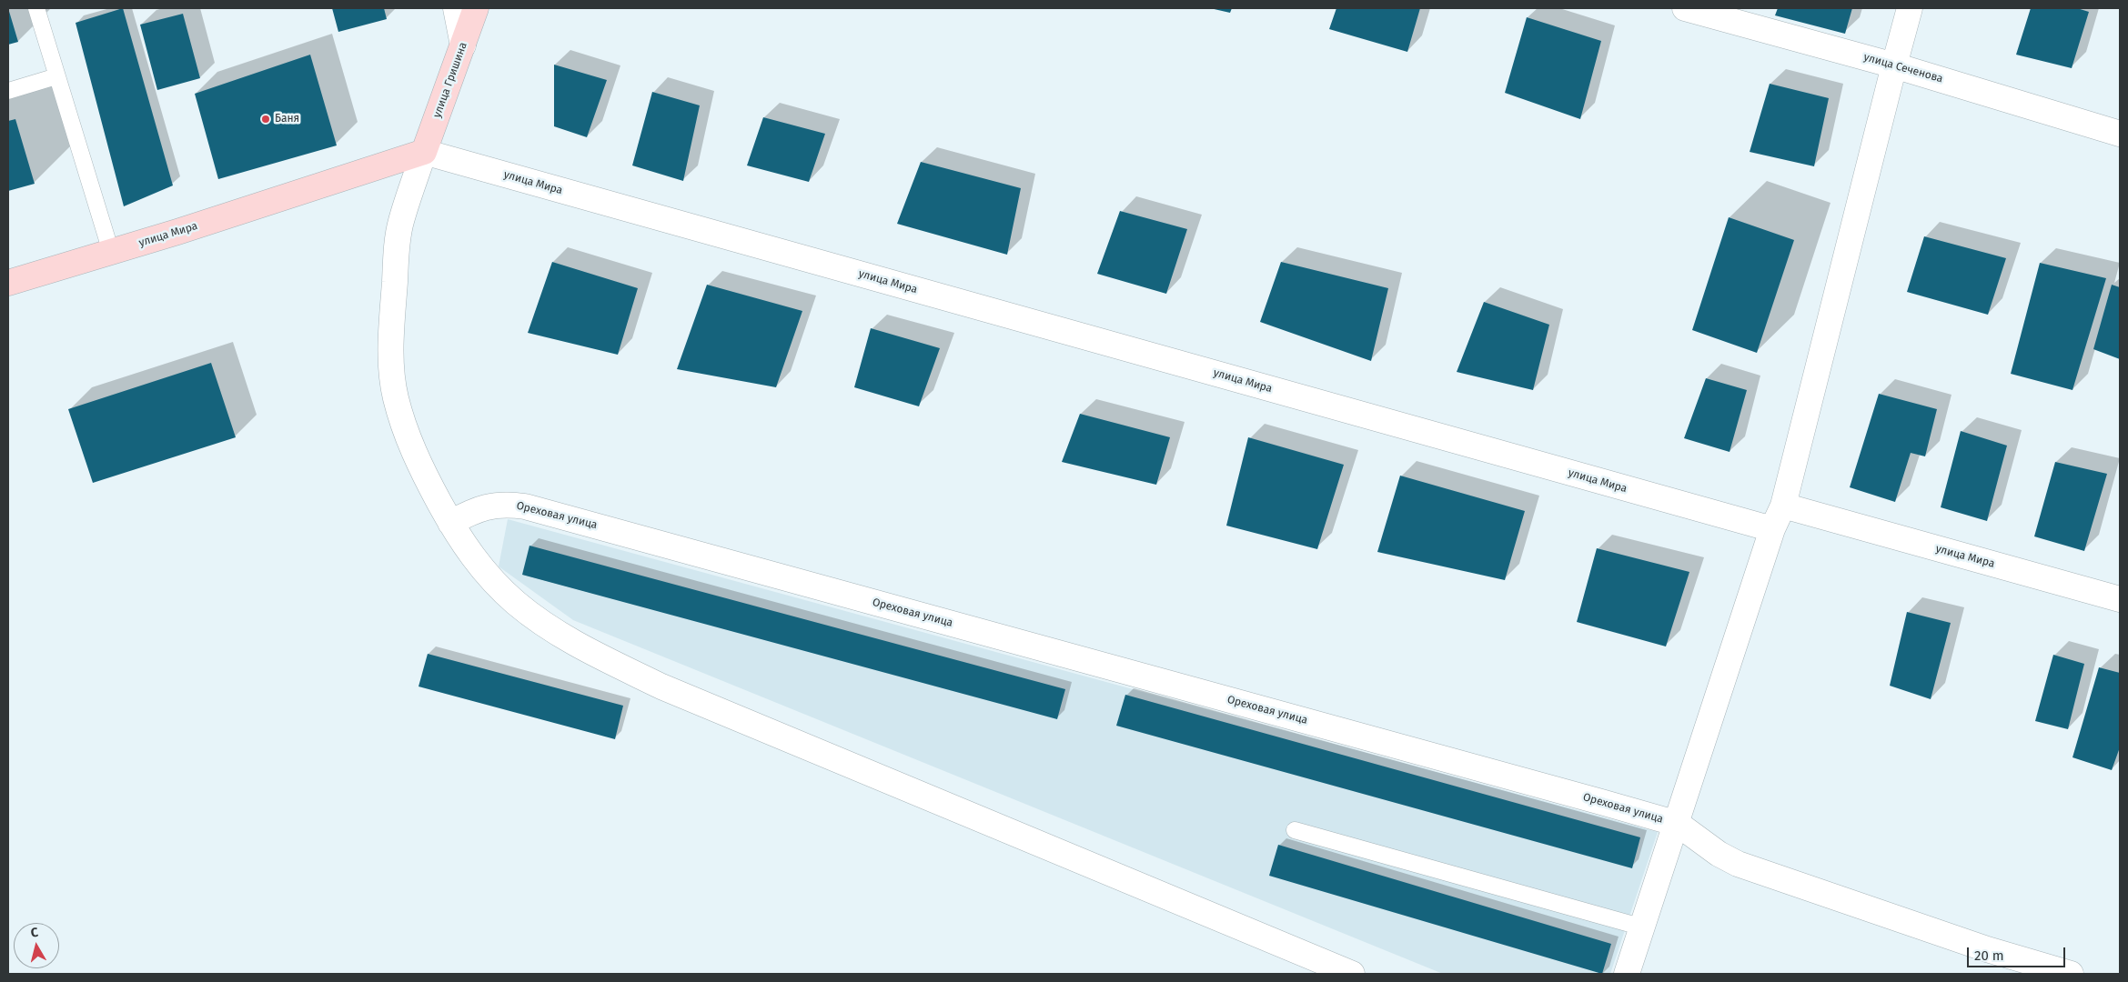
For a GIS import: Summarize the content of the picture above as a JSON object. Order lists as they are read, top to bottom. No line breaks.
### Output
{"streets":{"street":["улица Сеченова","улица Гришина","улица Мира","Ореховая улица"]},"crossings":[["улица Гришина","улица Мира"]],"places":["Баня"],"scale_bar":"20 m","north":"top"}
